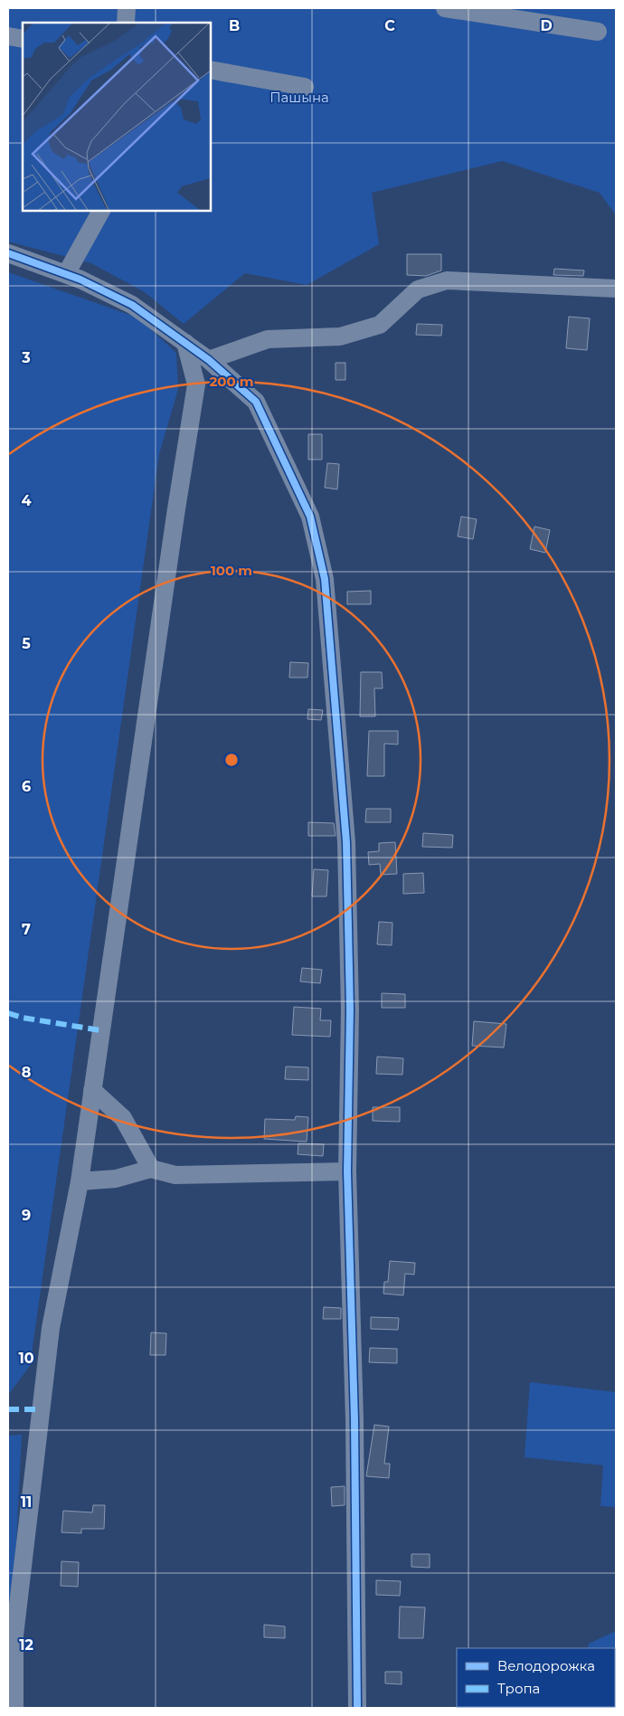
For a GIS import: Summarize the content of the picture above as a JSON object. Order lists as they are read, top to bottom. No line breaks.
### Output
{"parks":["Пашына"],"legend":["Велодорожка","Тропа"],"grid":{"columns":["B","C","D"],"rows":["3","4","5","6","7","8","9","10","11","12"]},"rings":["200 m","100 m"]}
